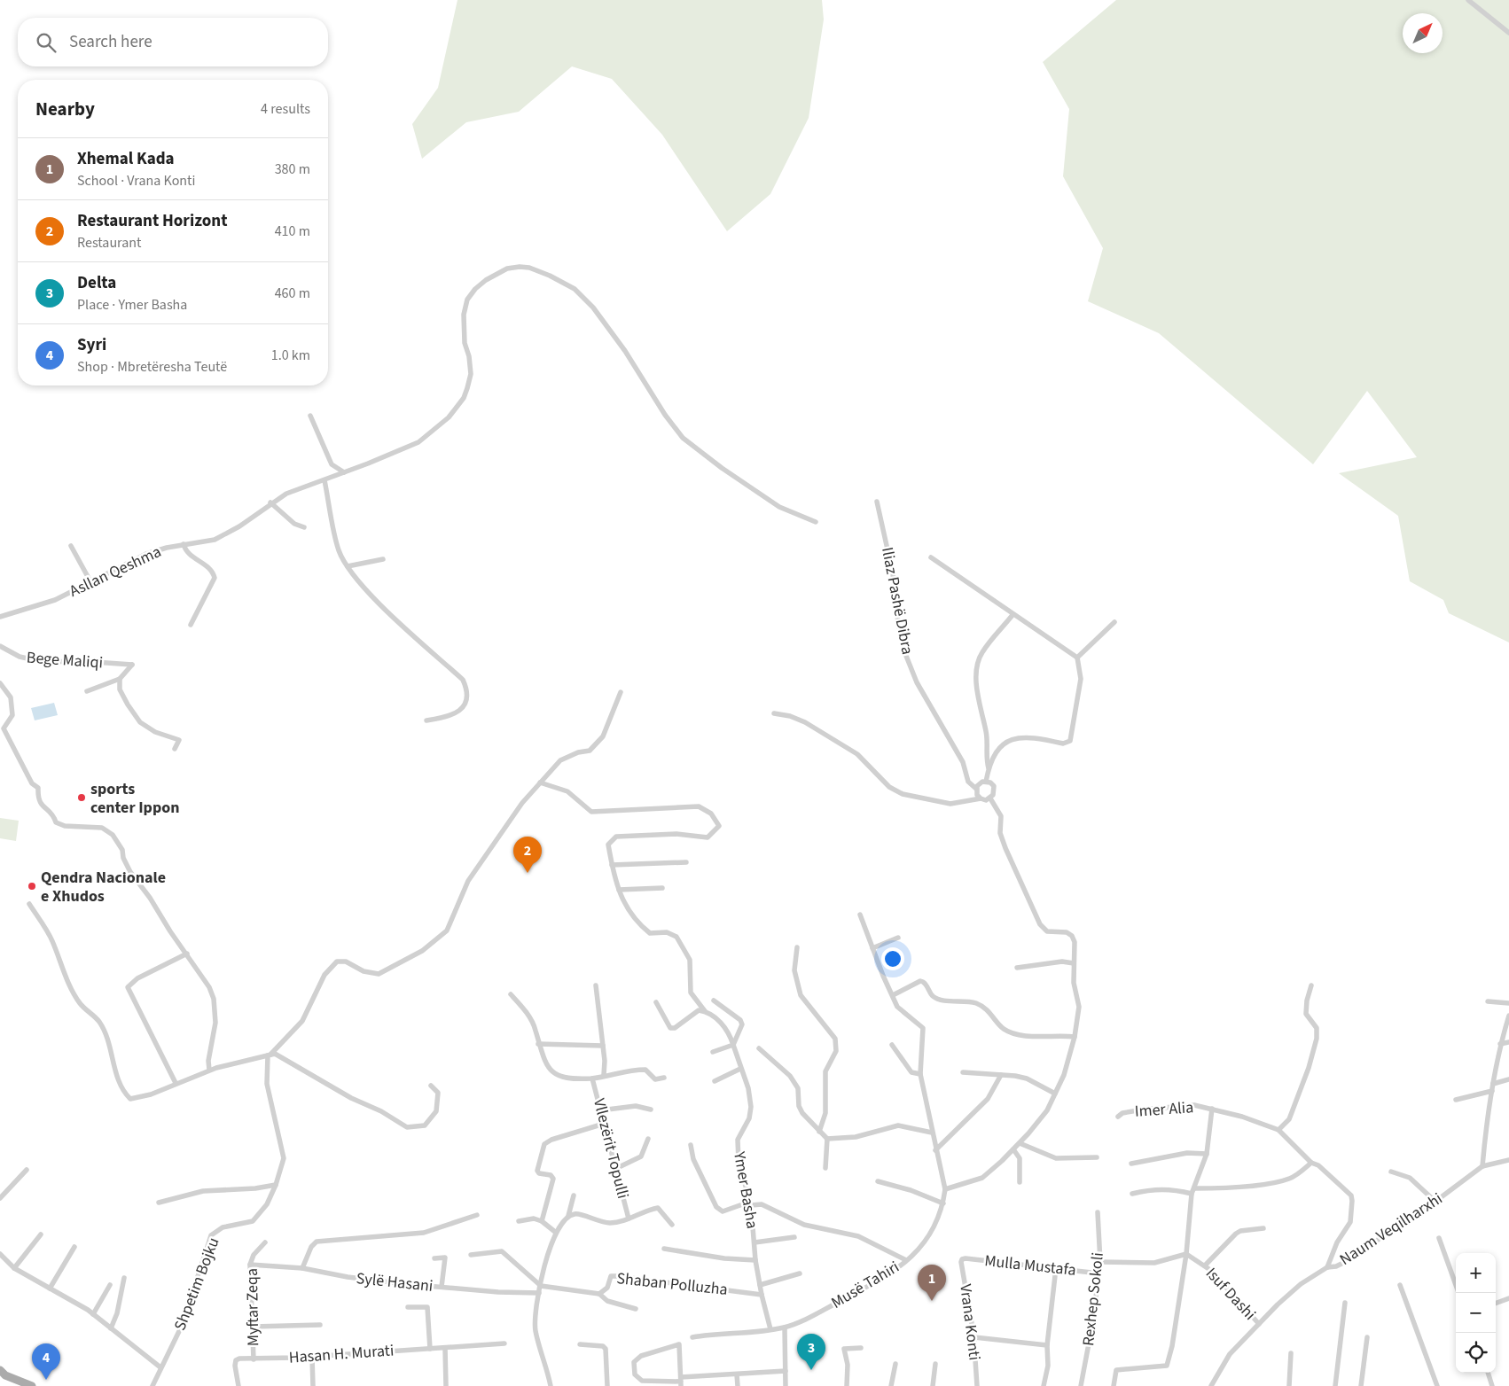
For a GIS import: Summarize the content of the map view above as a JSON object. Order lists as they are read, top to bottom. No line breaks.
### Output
{"streets":{"street":["Asllan Qeshma","Iliaz Pashë Dibra","Bege Maliqi","Imer Alia","Vllezërit Topulli","Ymer Basha","Naum Veqilharxhi","Mulla Mustafa","Sylë Hasani","Shpetim Bojku","Shaban Polluzha","Musë Tahiri","Isuf Dashi","Rexhep Sokoli","Myftar Zeqa","Vrana Konti","Hasan H. Murati"]},"crossings":[["Ymer Basha","Shaban Polluzha"],["Naum Veqilharxhi","Isuf Dashi"],["Mulla Mustafa","Rexhep Sokoli"],["Mulla Mustafa","Vrana Konti"],["Sylë Hasani","Myftar Zeqa"],["Myftar Zeqa","Hasan H. Murati"]],"places":["sports center Ippon","Qendra Nacionale e Xhudos"],"north":"top right","page":{"search":"Search here","heading":["Nearby","4 results"],"list":[{"mark":"1","name":"Xhemal Kada","note":"School · Vrana Konti","value":"380 m"},{"mark":"2","name":"Restaurant Horizont","note":"Restaurant","value":"410 m"},{"mark":"3","name":"Delta","note":"Place · Ymer Basha","value":"460 m"},{"mark":"4","name":"Syri","note":"Shop · Mbretëresha Teutë","value":"1.0 km"}],"pins":["2","1","3","4"],"map_buttons":["+","−"]}}
